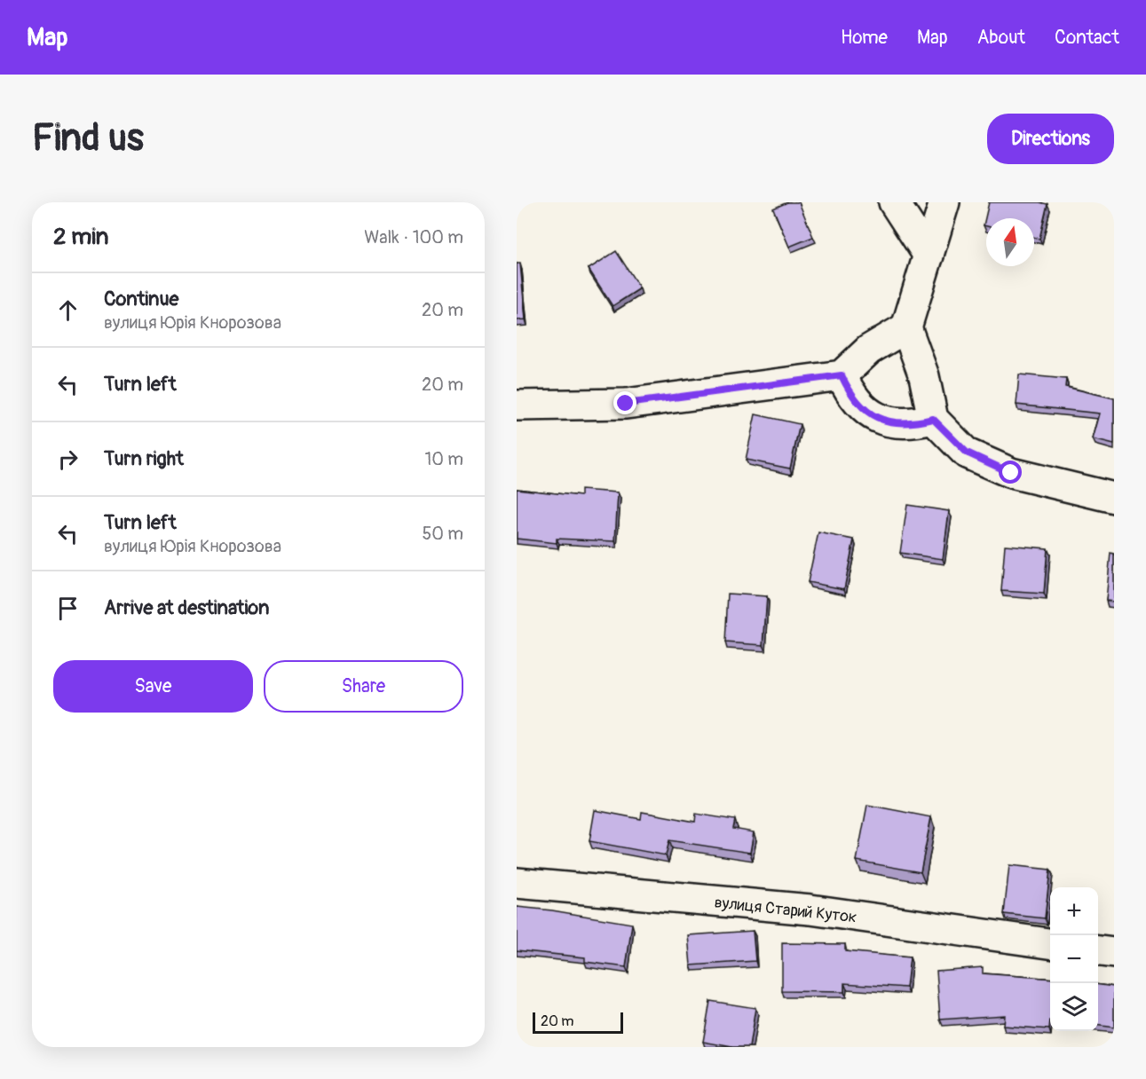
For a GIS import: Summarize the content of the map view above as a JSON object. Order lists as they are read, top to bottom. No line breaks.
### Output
{"streets":{"street":["вулиця Старий Куток"]},"scale_bar":"20 m","north":"top","page":{"header":"Map","nav":["Home","Map","About","Contact"],"buttons":["Directions",["Save","Share"]],"title":"Find us","heading":["2 min","Walk · 100 m"],"list":[["Continue","вулиця Юрія Кнорозова","20 m"],["Turn left","20 m"],["Turn right","10 m"],["Turn left","вулиця Юрія Кнорозова","50 m"],"Arrive at destination"],"map_buttons":["+","−"],"scale":"20 m"}}
